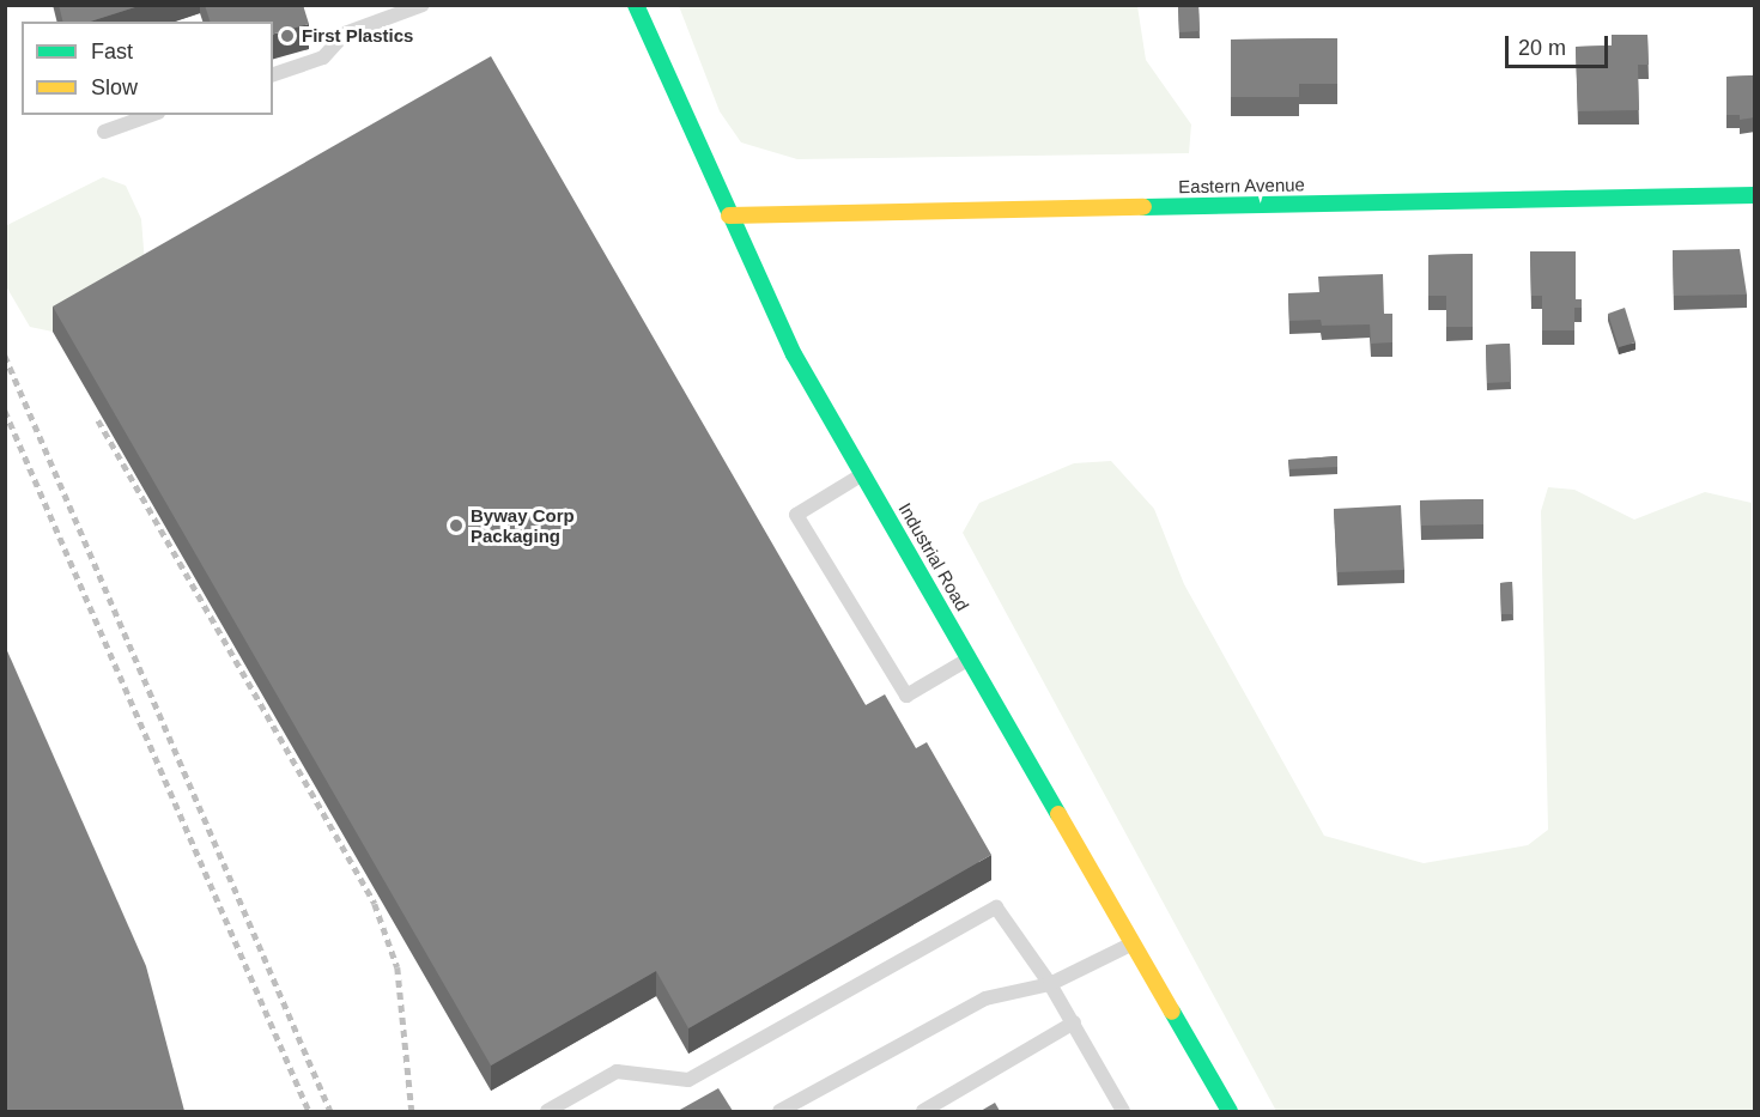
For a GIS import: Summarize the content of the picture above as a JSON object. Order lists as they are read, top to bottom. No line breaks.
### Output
{"streets":{"street":["Eastern Avenue","Industrial Road"]},"crossings":[["Eastern Avenue","Industrial Road"]],"places":["First Plastics","Byway Corp Packaging"],"legend":["Fast","Slow"],"scale_bar":"20 m"}
